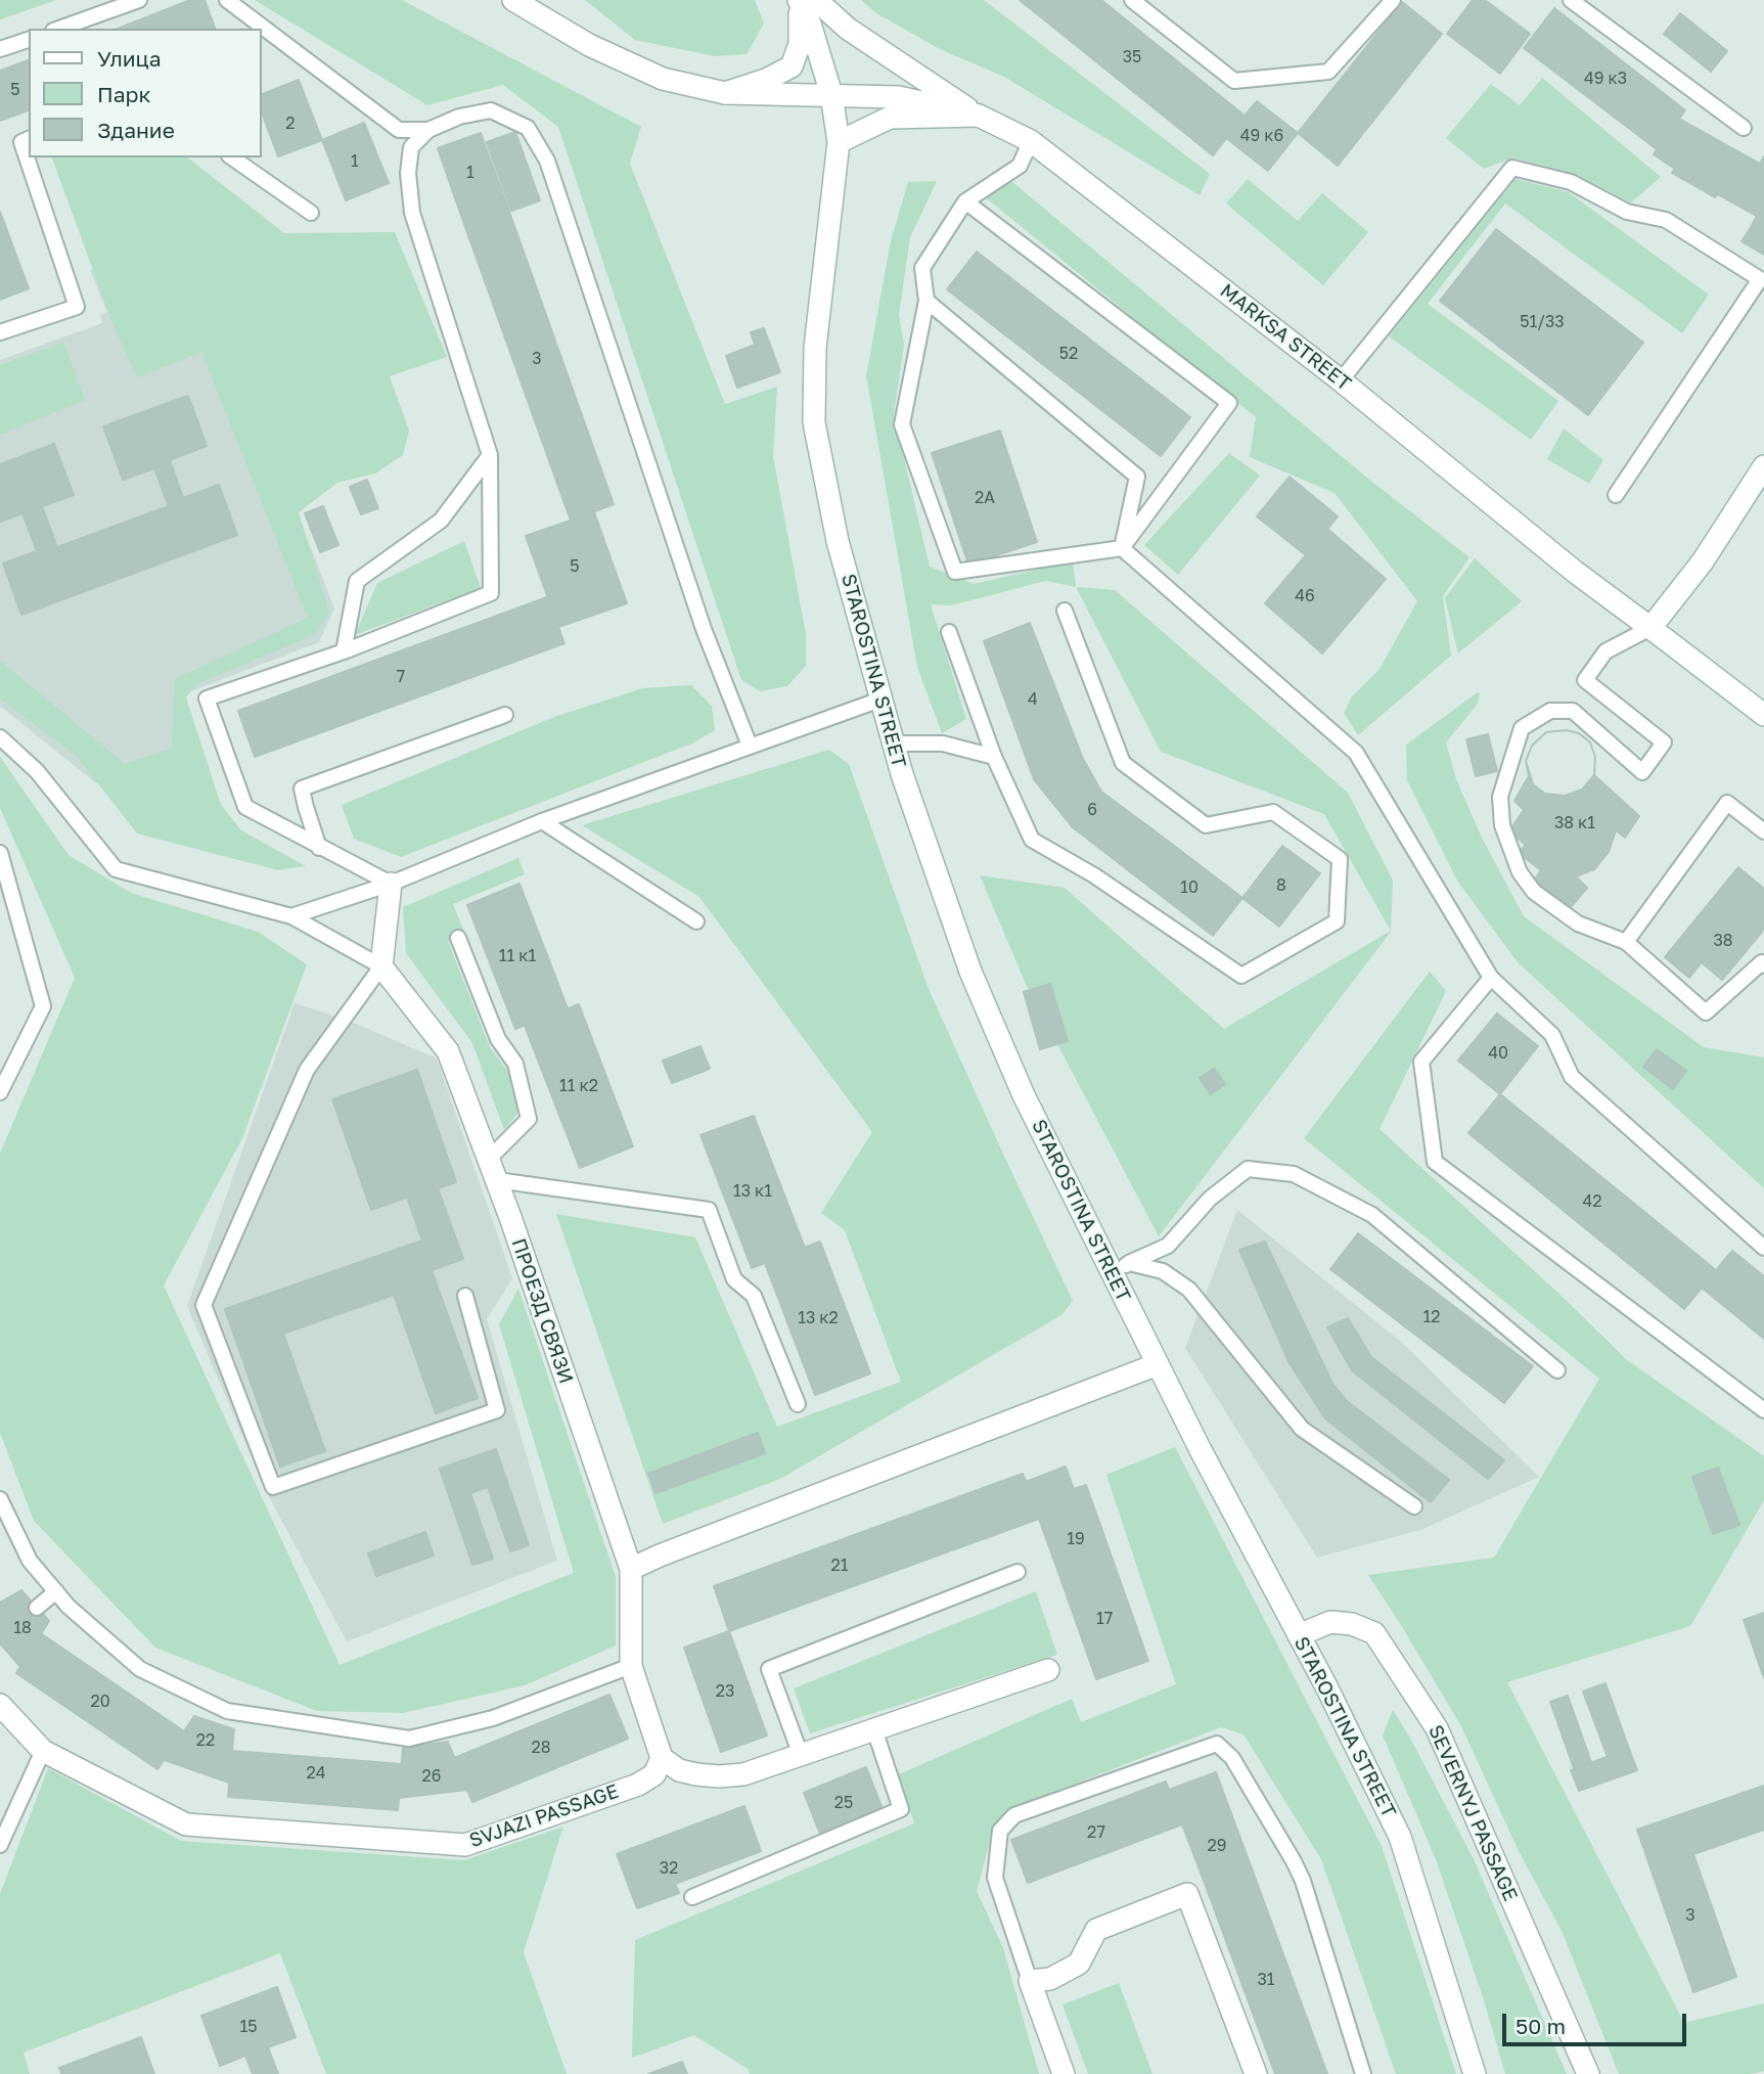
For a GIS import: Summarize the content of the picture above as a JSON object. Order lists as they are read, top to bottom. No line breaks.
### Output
{"streets":{"street":["MARKSA STREET","STAROSTINA STREET","ПРОЕЗД СВЯЗИ","SEVERNYJ PASSAGE","SVJAZI PASSAGE"]},"crossings":[["MARKSA STREET","STAROSTINA STREET"],["STAROSTINA STREET","SEVERNYJ PASSAGE"],["ПРОЕЗД СВЯЗИ","SVJAZI PASSAGE"]],"house_numbers":["35","49 к3","5","2","49 к6","1","1","51/33","52","3","2А","5","46","7","4","6","38 к1","8","10","38","11 к1","40","11 к2","13 к1","42","12","13 к2","19","21","17","18","23","20","22","28","24","26","25","27","29","32","3","31","15"],"legend":["Улица","Парк","Здание"],"scale_bar":"50 m"}
